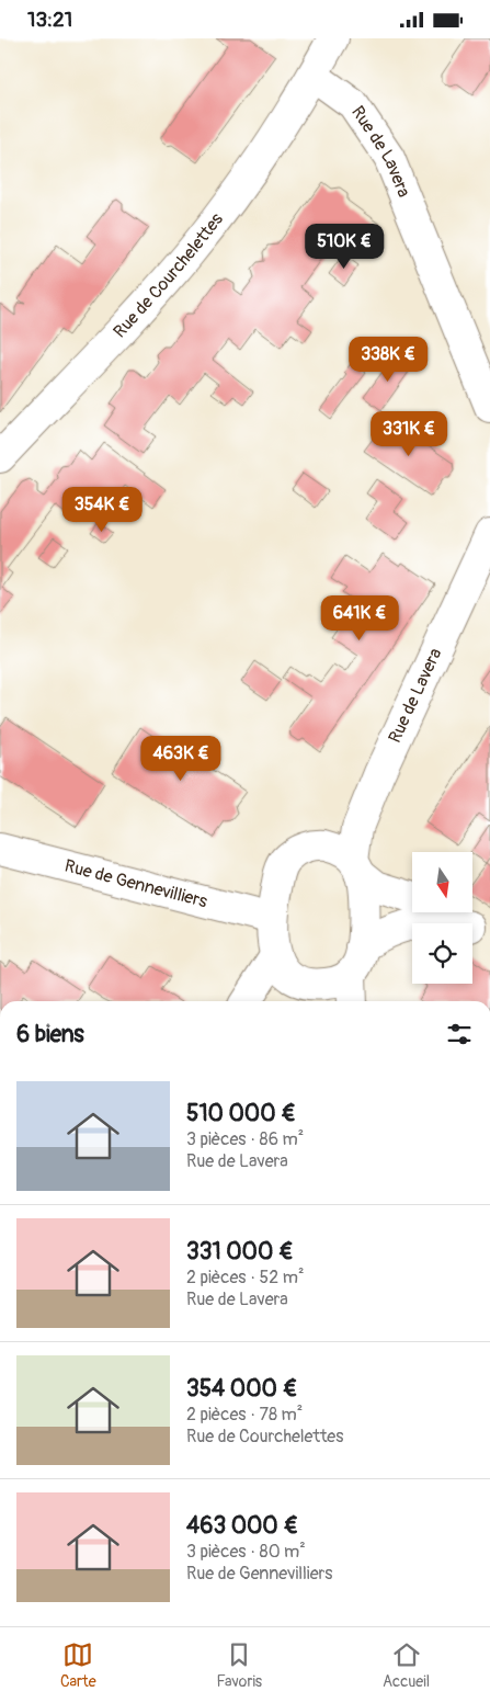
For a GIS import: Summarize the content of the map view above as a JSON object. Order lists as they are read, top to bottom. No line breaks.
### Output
{"streets":{"street":["Rue de Lavera","Rue de Courchelettes","Rue de Gennevilliers"]},"crossings":[["Rue de Lavera","Rue de Courchelettes"],["Rue de Lavera","Rue de Gennevilliers"]],"north":"bottom","page":{"status":"13:21","price":["510K €","338K €","331K €","354K €","641K €","463K €"],"heading":"6 biens","list":[{"name":"510 000 €","note":"3 pièces · 86 m² · Rue de Lavera"},{"name":"331 000 €","note":"2 pièces · 52 m² · Rue de Lavera"},{"name":"354 000 €","note":"2 pièces · 78 m² · Rue de Courchelettes"},{"name":"463 000 €","note":"3 pièces · 80 m² · Rue de Gennevilliers"}],"tabs":["Carte","Favoris","Accueil"]}}
